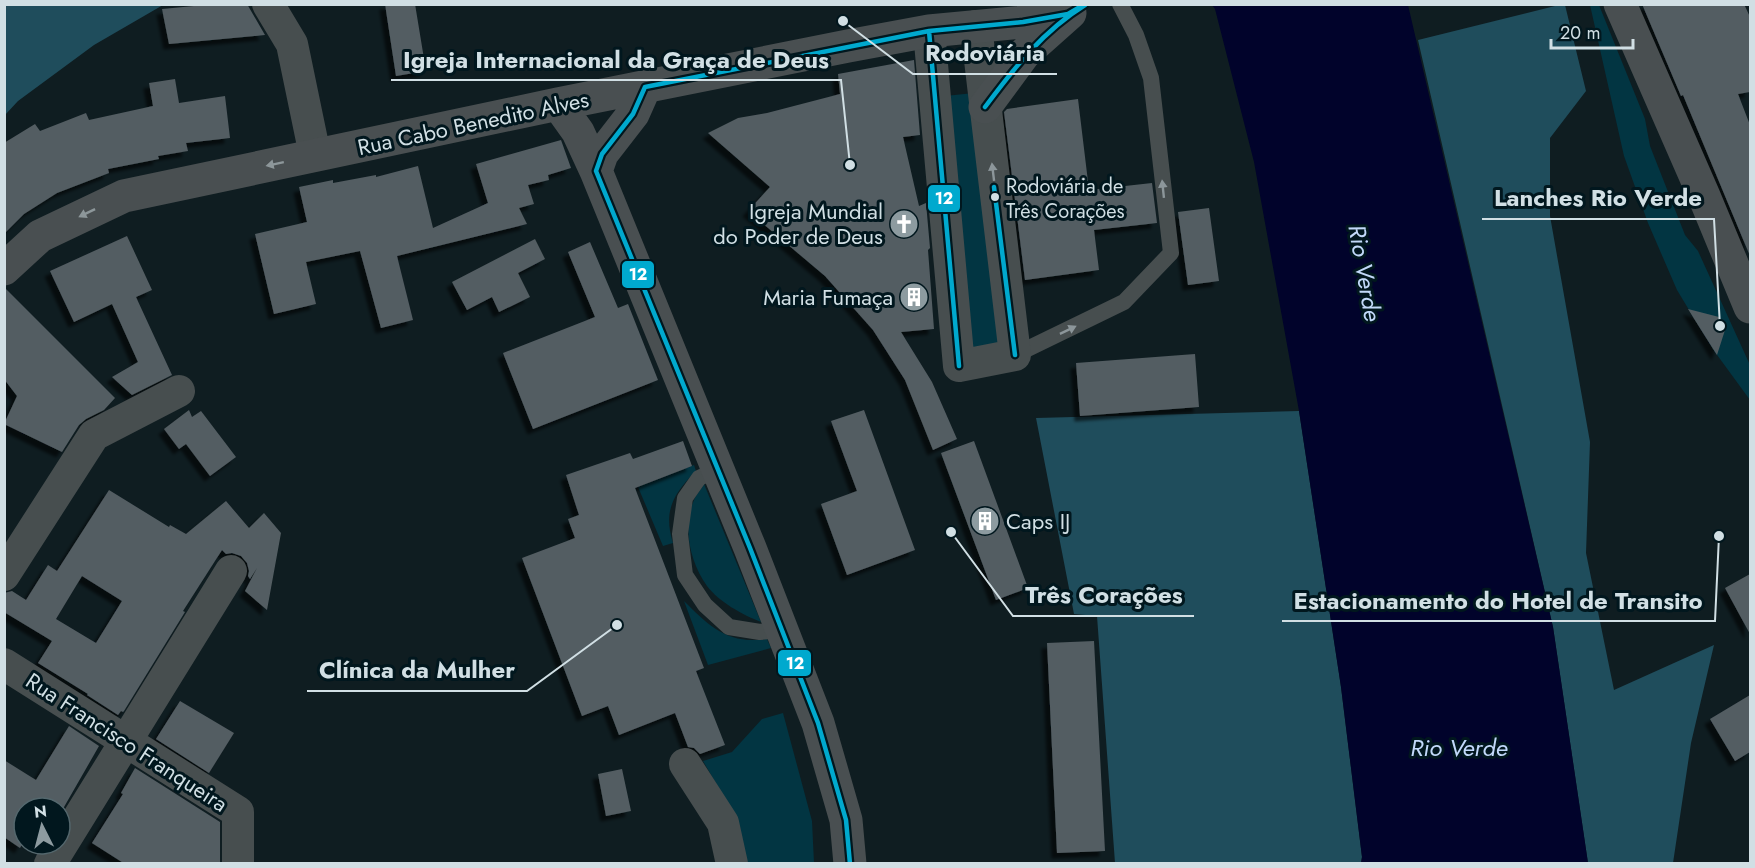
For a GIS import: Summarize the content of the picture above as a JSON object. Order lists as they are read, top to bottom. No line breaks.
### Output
{"streets":{"main road":["Rua Cabo Benedito Alves"],"street":["Rua Francisco Franqueira"]},"water":["Rio Verde"],"places":{"other":["Rodoviária","Igreja Internacional da Graça de Deus","Rodoviária de Três Corações","Lanches Rio Verde","Três Corações","Estacionamento do Hotel de Transito","Clínica da Mulher"],"church":["Igreja Mundial do Poder de Deus"],"building":["Maria Fumaça","Caps IJ"]},"lines":["transit line 12"],"scale_bar":"20 m","north":"top"}
